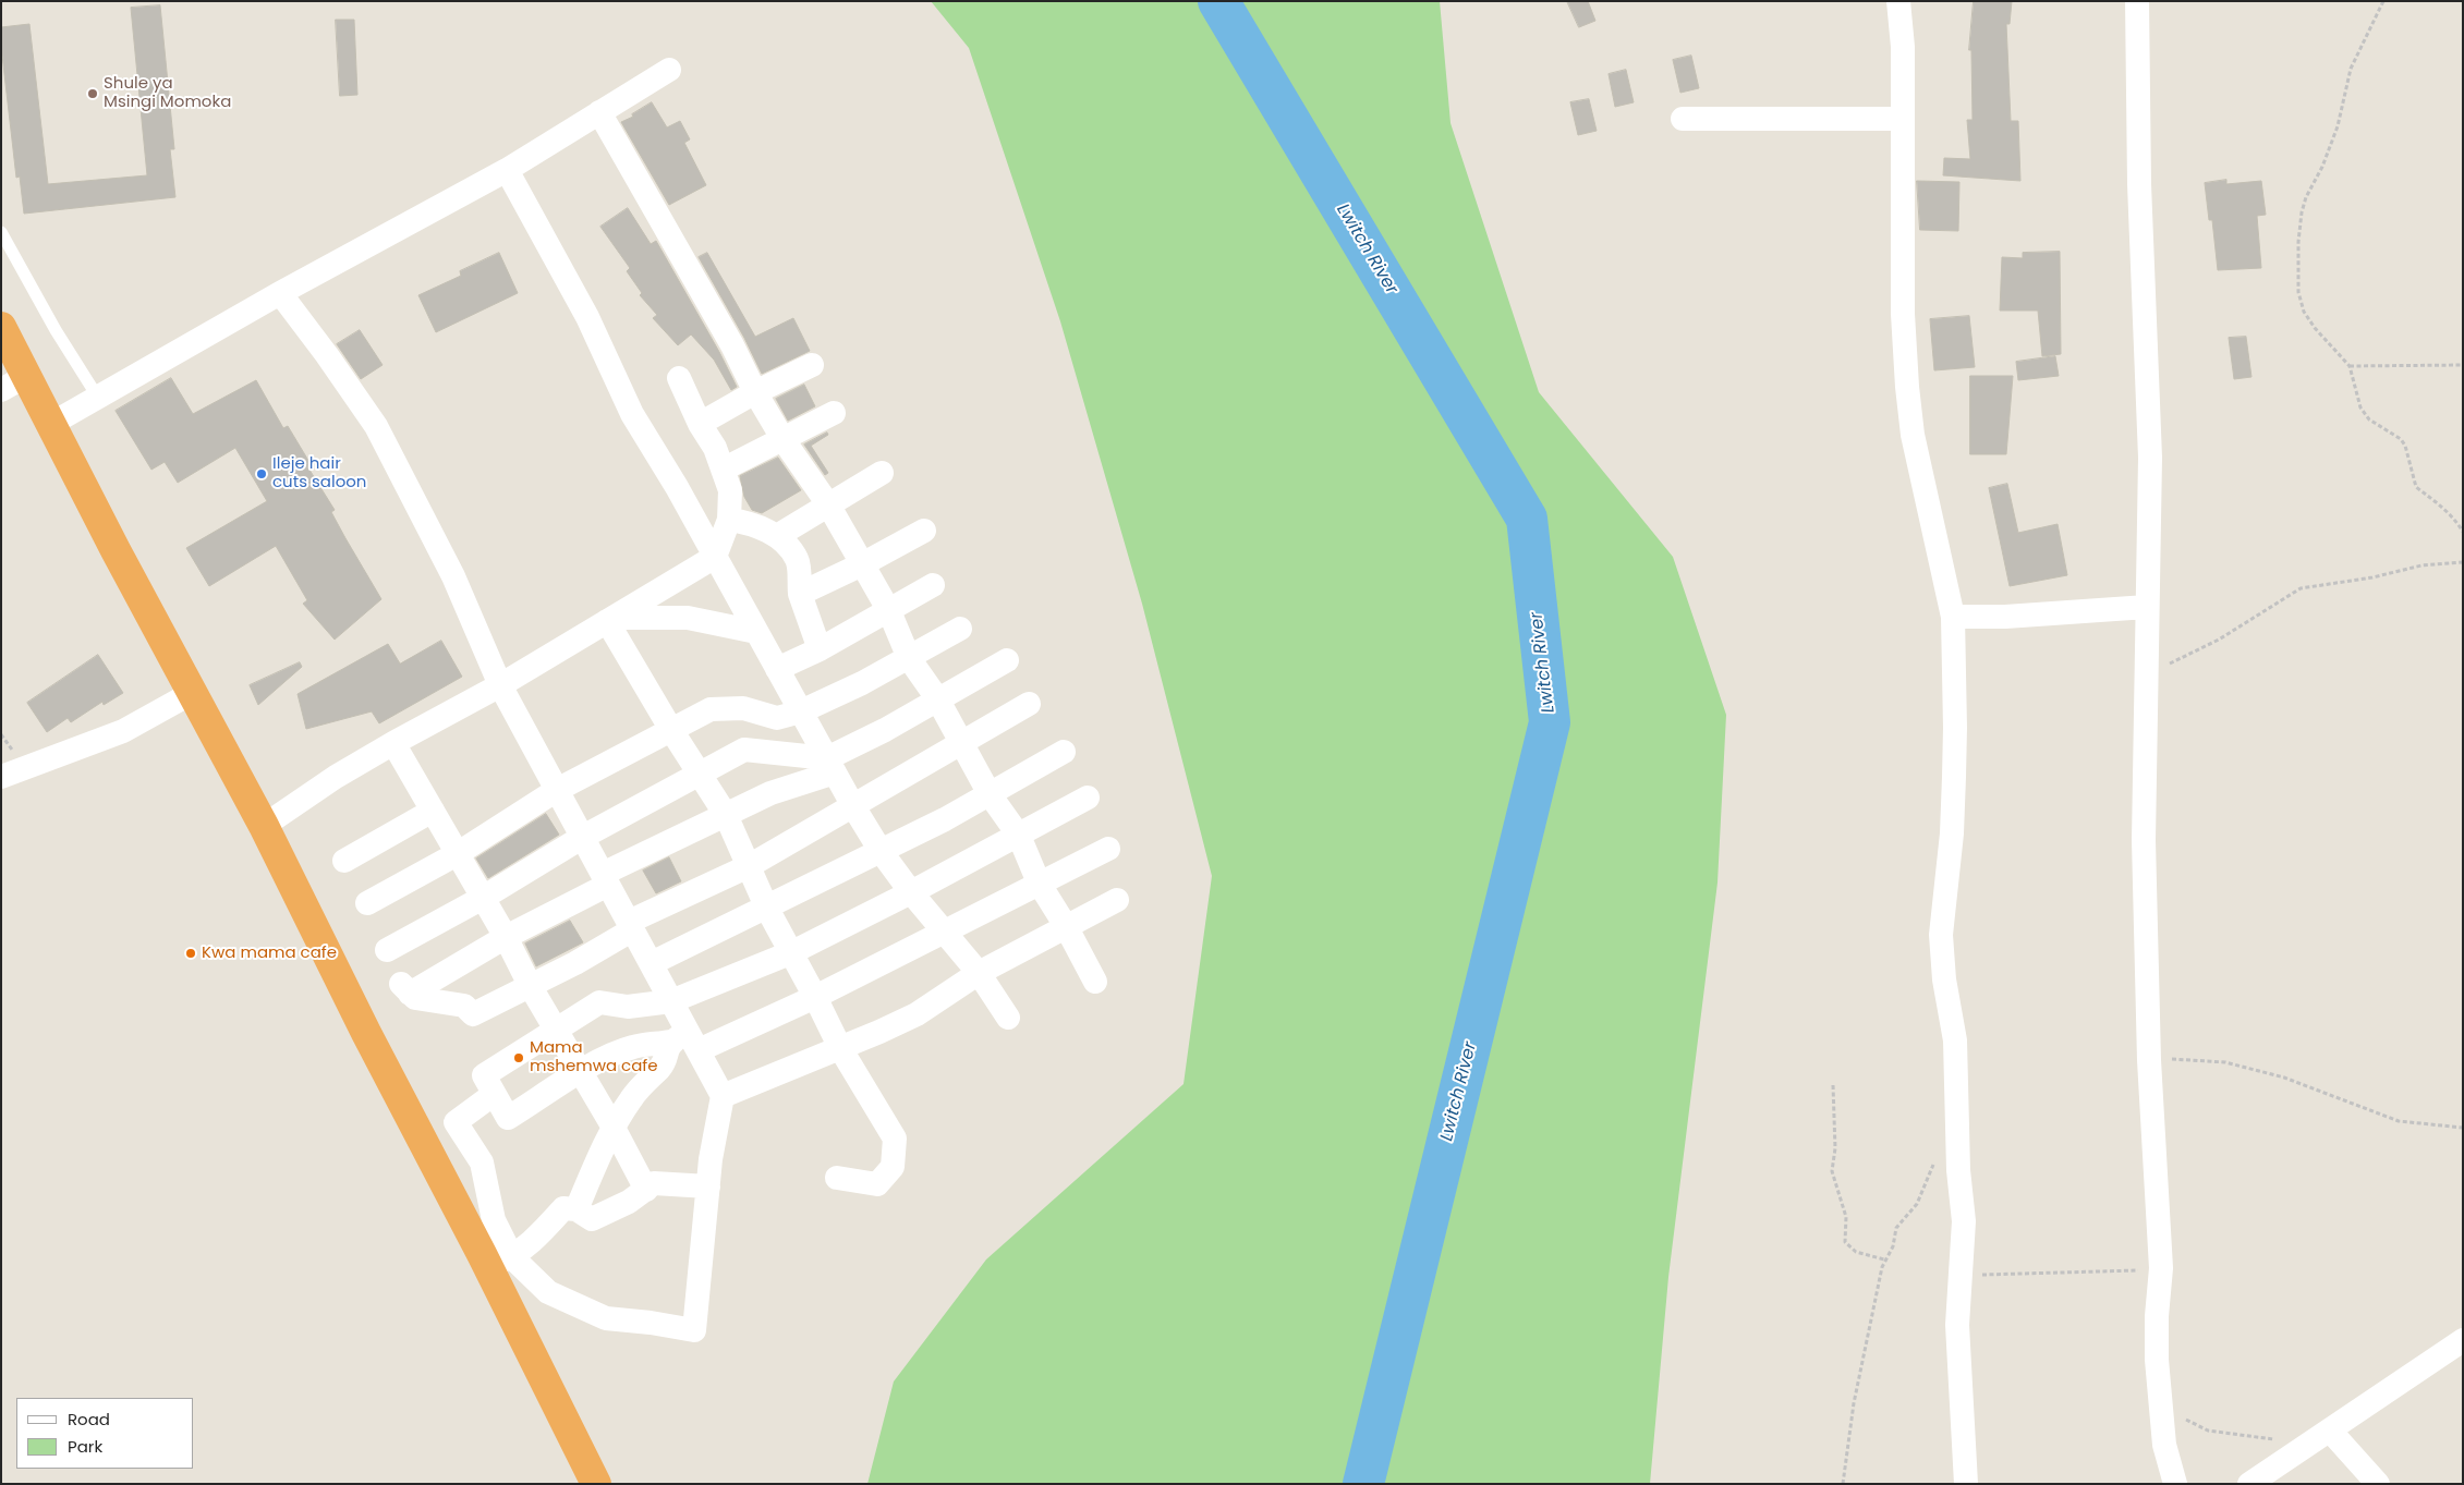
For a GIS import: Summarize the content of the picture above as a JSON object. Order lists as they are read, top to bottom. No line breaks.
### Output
{"water":["Lwitch River"],"places":["Shule ya Msingi Momoka","Ileje hair cuts saloon","Kwa mama cafe","Mama mshemwa cafe"],"legend":["Road","Park"]}
